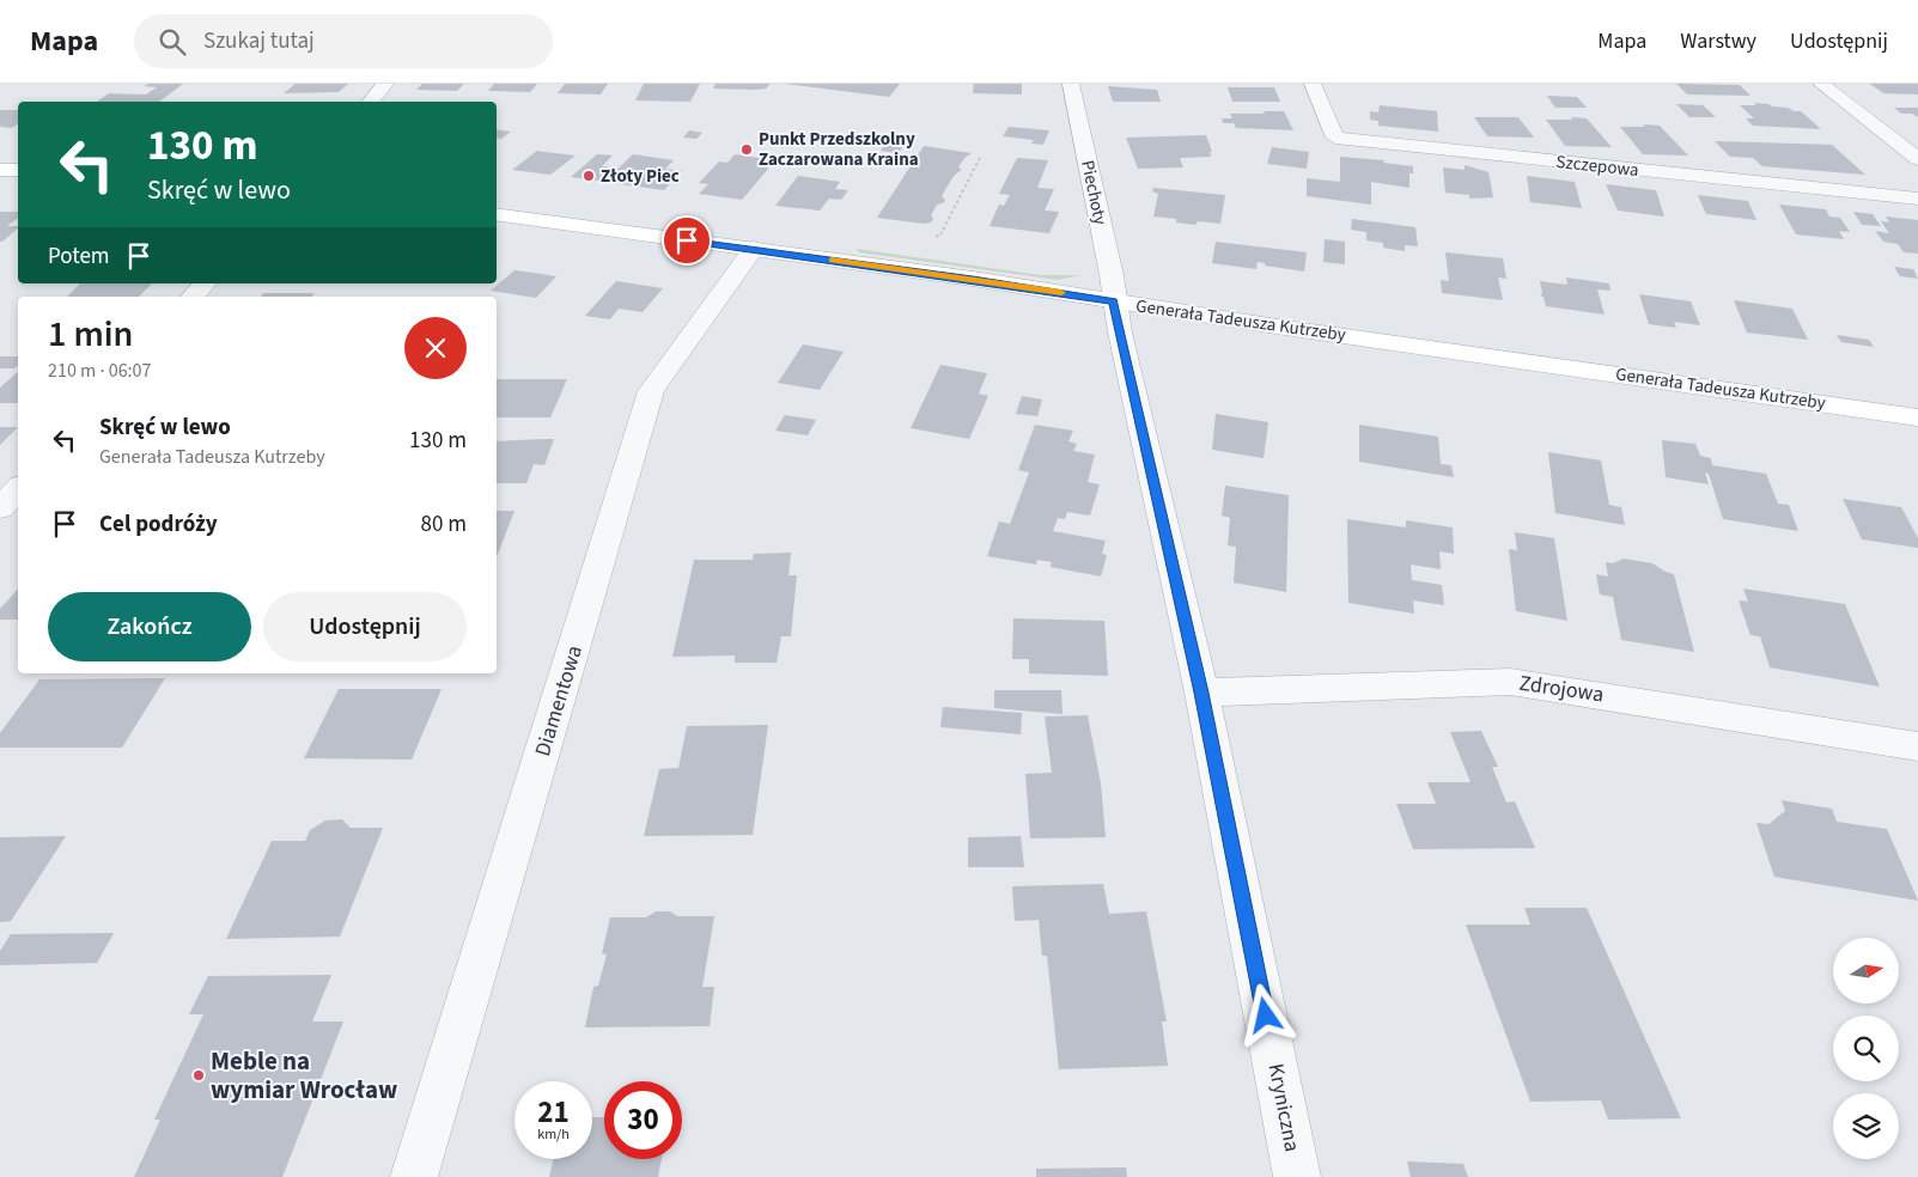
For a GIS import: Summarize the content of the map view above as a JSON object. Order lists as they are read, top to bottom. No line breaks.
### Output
{"streets":{"street":["Szczepowa","Piechoty","Generała Tadeusza Kutrzeby","Zdrojowa","Diamentowa","Kryniczna"]},"crossings":[["Piechoty","Generała Tadeusza Kutrzeby"],["Piechoty","Kryniczna"],["Generała Tadeusza Kutrzeby","Diamentowa"],["Generała Tadeusza Kutrzeby","Kryniczna"],["Zdrojowa","Kryniczna"]],"places":["Punkt Przedszkolny Zaczarowana Kraina","Złoty Piec","Meble na wymiar Wrocław"],"north":"right","page":{"header":"Mapa","search":"Szukaj tutaj","nav":["Mapa","Warstwy","Udostępnij"],"turn":["130 m","Skręć w lewo"],"then":"Potem","heading":["1 min","210 m · 06:07"],"list":[{"name":"Skręć w lewo","note":"Generała Tadeusza Kutrzeby","value":"130 m"},{"name":"Cel podróży","value":"80 m"}],"buttons":["Zakończ","Udostępnij"],"speed":"21 km/h","limit":"30"}}
